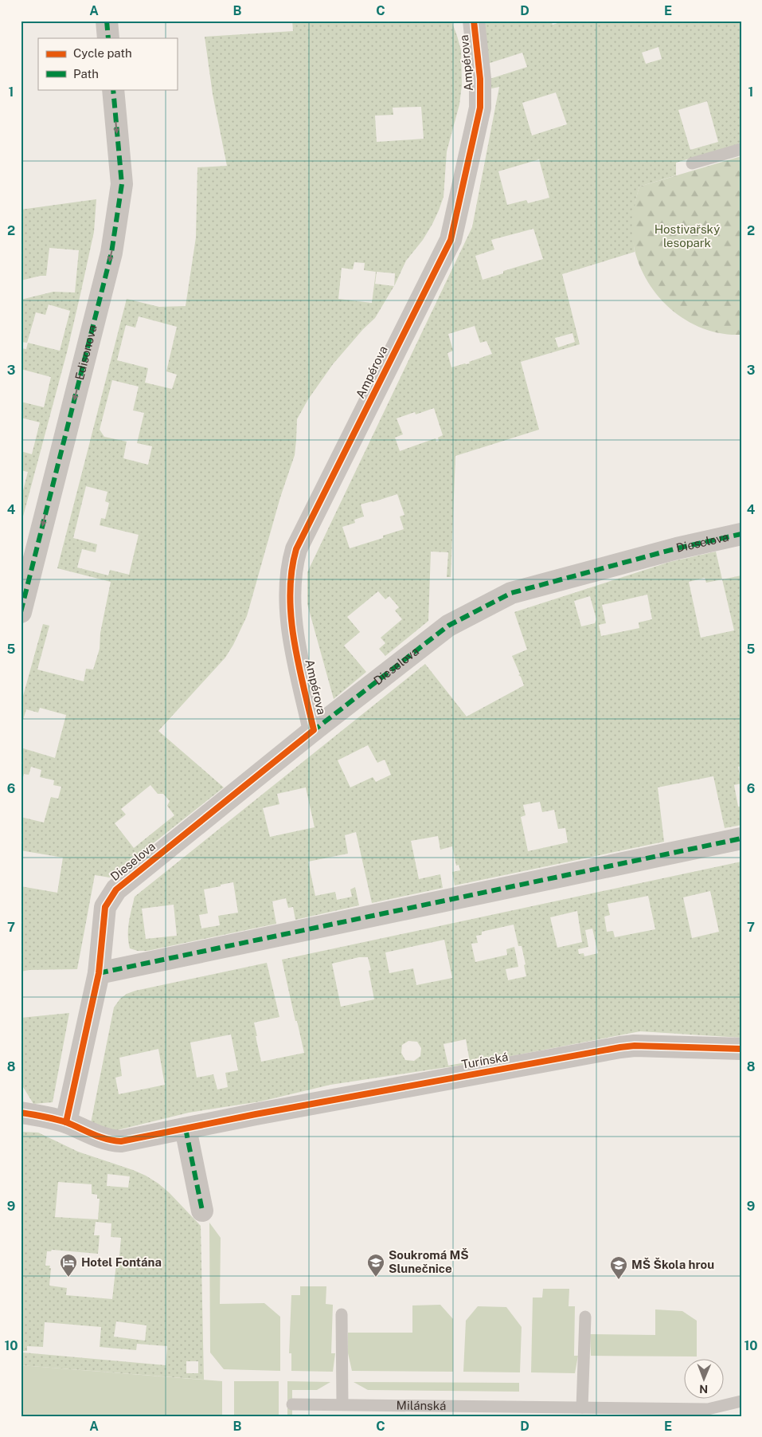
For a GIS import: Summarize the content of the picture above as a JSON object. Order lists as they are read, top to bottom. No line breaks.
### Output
{"streets":{"street":["Ampérova","Edisonova","Dieselova","Turínská"],"lane":["Milánská"]},"crossings":[["Ampérova","Dieselova"]],"one_way":["Edisonova"],"parks":["Hostivařský lesopark"],"places":{"hotel":["Hotel Fontána"],"school or university":["Soukromá MŠ Slunečnice","MŠ Škola hrou"]},"legend":["Cycle path","Path"],"north":"bottom","grid":{"columns":["A","B","C","D","E"],"rows":["1","2","3","4","5","6","7","8","9","10"]}}
